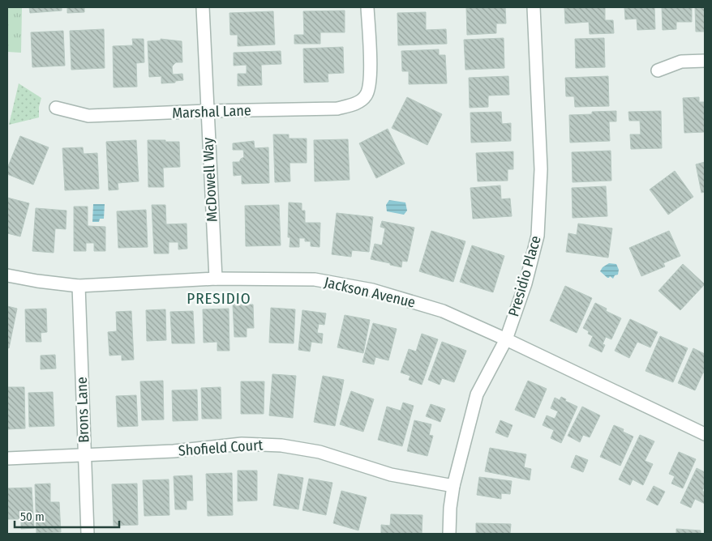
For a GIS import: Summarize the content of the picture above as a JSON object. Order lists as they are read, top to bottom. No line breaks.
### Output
{"streets":{"street":["Marshal Lane","McDowell Way","Presidio Place","Jackson Avenue","Brons Lane","Shofield Court"]},"crossings":[["Marshal Lane","McDowell Way"],["McDowell Way","Jackson Avenue"],["Presidio Place","Jackson Avenue"],["Presidio Place","Shofield Court"],["Jackson Avenue","Brons Lane"],["Brons Lane","Shofield Court"]],"districts":["PRESIDIO"],"scale_bar":"50 m"}
